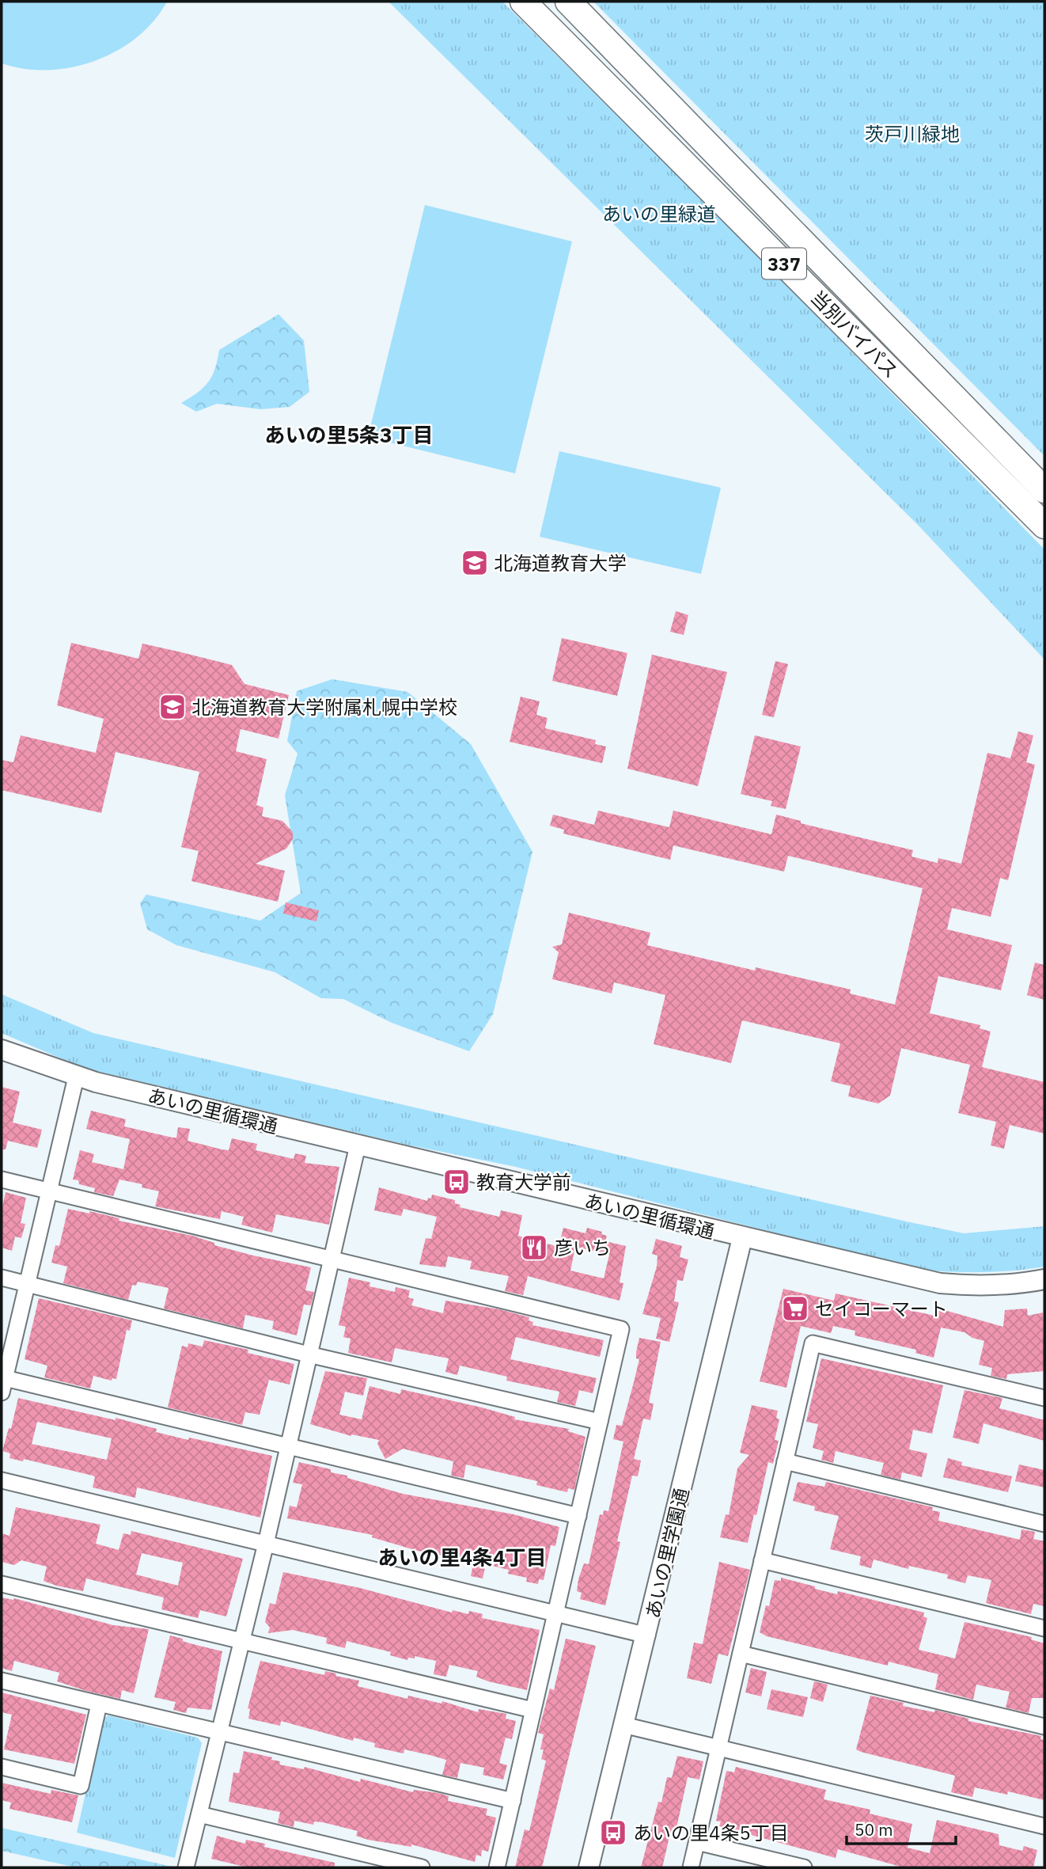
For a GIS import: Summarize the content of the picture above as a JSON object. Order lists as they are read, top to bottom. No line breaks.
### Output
{"streets":{"highway":["337","当別バイパス"],"street":["あいの里循環通","あいの里学園通"]},"crossings":[["あいの里循環通","あいの里学園通"]],"districts":["あいの里5条3丁目","あいの里4条4丁目"],"parks":["茨戸川緑地","あいの里緑道"],"places":{"school or university":["北海道教育大学","北海道教育大学附属札幌中学校"],"bus stop":["教育大学前","あいの里4条5丁目"],"restaurant":["彦いち"],"supermarket":["セイコーマート"]},"scale_bar":"50 m"}
